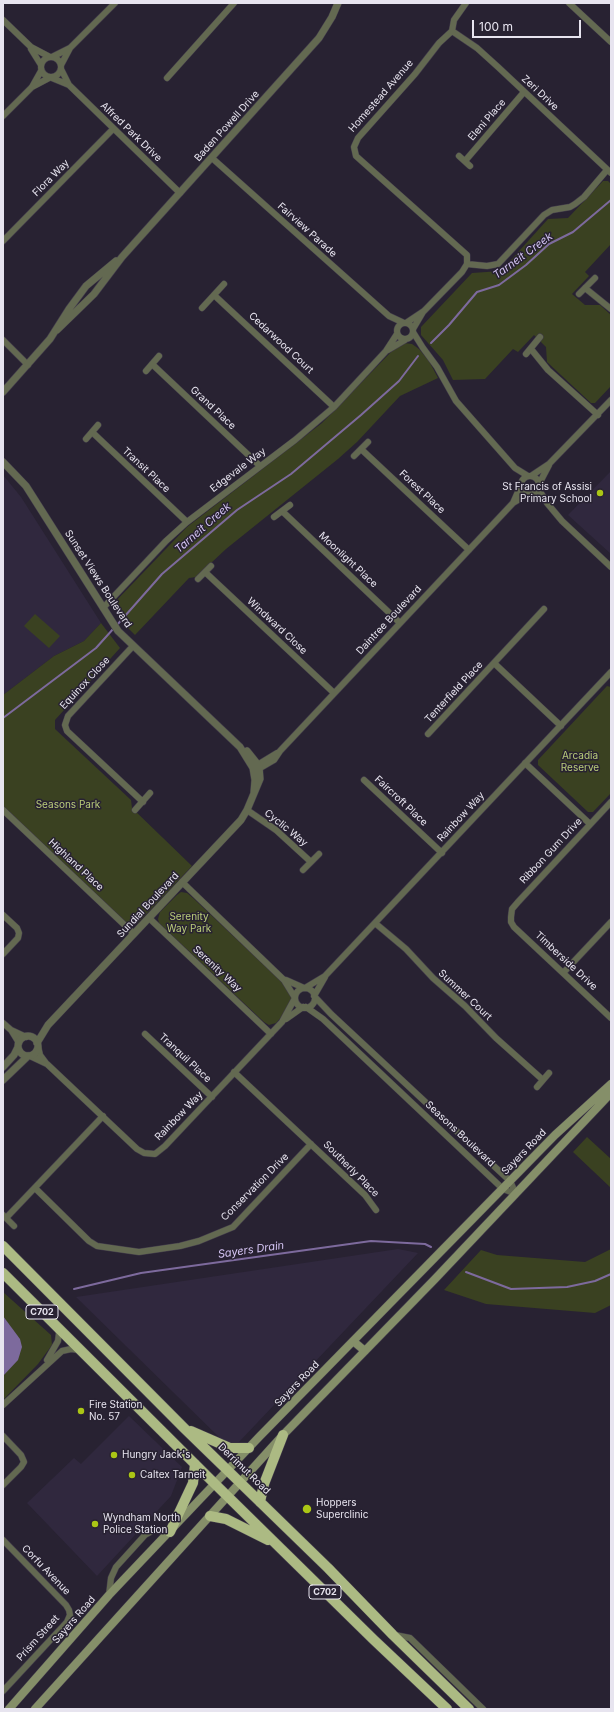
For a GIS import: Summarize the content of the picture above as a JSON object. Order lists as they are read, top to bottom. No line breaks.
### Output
{"streets":{"highway":["C702","Derrimut Road"],"main road":["Sayers Road"],"street":["Zeri Drive","Homestead Avenue","Eleni Place","Baden Powell Drive","Alfred Park Drive","Flora Way","Fairview Parade","Cedarwood Court","Grand Place","Transit Place","Edgevale Way","Forest Place","Moonlight Place","Sunset Views Boulevard","Daintree Boulevard","Windward Close","Equinox Close","Tenterfield Place","Faircroft Place","Rainbow Way","Cyclic Way","Ribbon Gum Drive","Highland Place","Sundial Boulevard","Timberside Drive","Serenity Way","Summer Court","Tranquil Place","Seasons Boulevard","Southerly Place","Conservation Drive","Corfu Avenue","Prism Street"]},"crossings":[["Zeri Drive","Homestead Avenue"],["Zeri Drive","Eleni Place"],["Baden Powell Drive","Alfred Park Drive"],["Baden Powell Drive","Fairview Parade"],["Alfred Park Drive","Flora Way"],["Fairview Parade","Edgevale Way"],["Cedarwood Court","Edgevale Way"],["Grand Place","Edgevale Way"],["Transit Place","Edgevale Way"],["Edgevale Way","Sunset Views Boulevard"],["Forest Place","Daintree Boulevard"],["Moonlight Place","Daintree Boulevard"],["Sunset Views Boulevard","Daintree Boulevard"],["Sunset Views Boulevard","Equinox Close"],["Sunset Views Boulevard","Sundial Boulevard"],["Daintree Boulevard","Windward Close"],["Daintree Boulevard","Sundial Boulevard"],["Tenterfield Place","Rainbow Way"],["Faircroft Place","Rainbow Way"],["Rainbow Way","Sundial Boulevard"],["Rainbow Way","Serenity Way"],["Rainbow Way","Summer Court"],["Rainbow Way","Tranquil Place"],["Rainbow Way","Seasons Boulevard"],["Cyclic Way","Sundial Boulevard"],["Ribbon Gum Drive","Timberside Drive"],["Highland Place","Sundial Boulevard"],["Sundial Boulevard","Serenity Way"],["Seasons Boulevard","Sayers Road"],["Sayers Road","C702"],["Sayers Road","Derrimut Road"],["Southerly Place","Conservation Drive"],["Corfu Avenue","Prism Street"]],"water":["Tarneit Creek","Sayers Drain"],"parks":["Arcadia Reserve","Seasons Park","Serenity Way Park"],"places":["St Francis of Assisi Primary School","Fire Station No. 57","Hungry Jack's","Caltex Tarneit","Hoppers Superclinic","Wyndham North Police Station"],"scale_bar":"100 m"}
